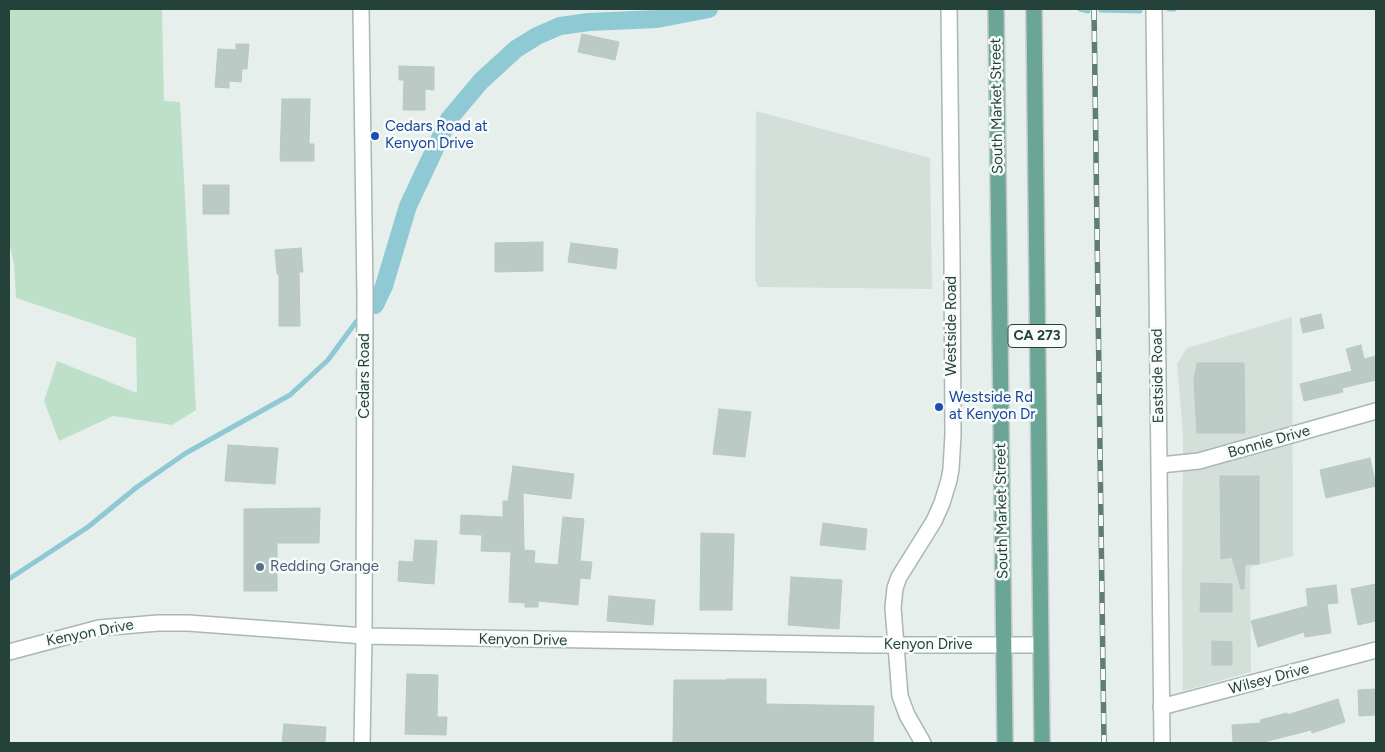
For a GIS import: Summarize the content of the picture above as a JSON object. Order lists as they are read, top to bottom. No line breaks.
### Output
{"streets":{"main road":["South Market Street","CA 273"],"street":["Westside Road","Cedars Road","Eastside Road","Bonnie Drive","Kenyon Drive","Wilsey Drive"]},"crossings":[["South Market Street","Kenyon Drive"],["Westside Road","Kenyon Drive"],["CA 273","Kenyon Drive"],["Cedars Road","Kenyon Drive"],["Eastside Road","Bonnie Drive"],["Eastside Road","Wilsey Drive"]],"places":["Cedars Road at Kenyon Drive","Westside Rd at Kenyon Dr","Redding Grange"]}
